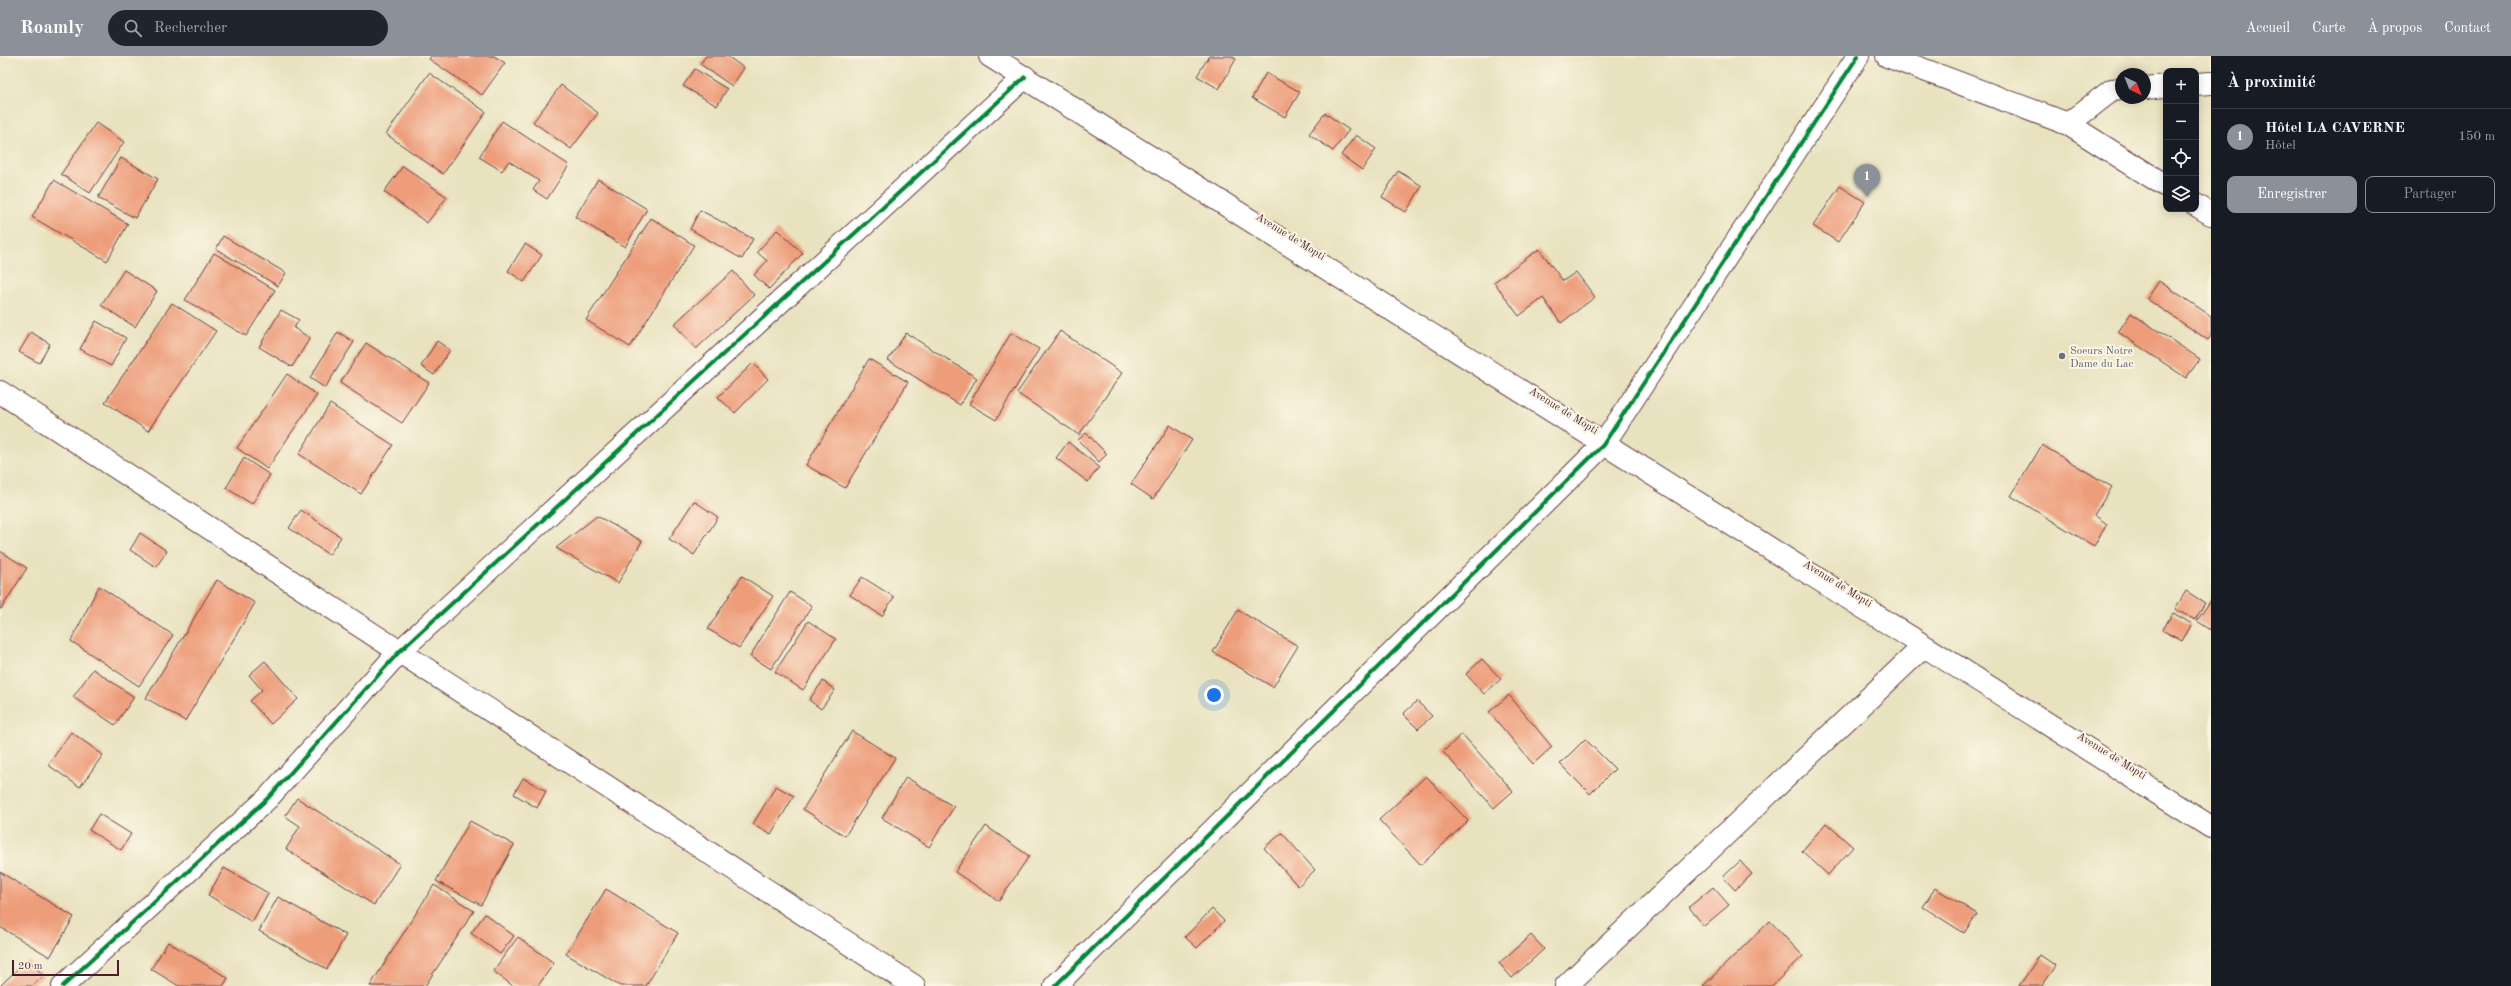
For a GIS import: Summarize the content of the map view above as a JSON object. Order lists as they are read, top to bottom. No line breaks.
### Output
{"streets":{"street":["Avenue de Mopti"]},"places":["Soeurs Notre Dame du Lac"],"scale_bar":"20 m","north":"bottom right","page":{"header":"Roamly","search":"Rechercher","nav":["Accueil","Carte","À propos","Contact"],"heading":"À proximité","map_buttons":["+","−"],"list":[{"mark":"1","name":"Hôtel LA CAVERNE","note":"Hôtel","value":"150 m"}],"pins":"1","buttons":["Enregistrer","Partager"],"scale":"20 m"}}
